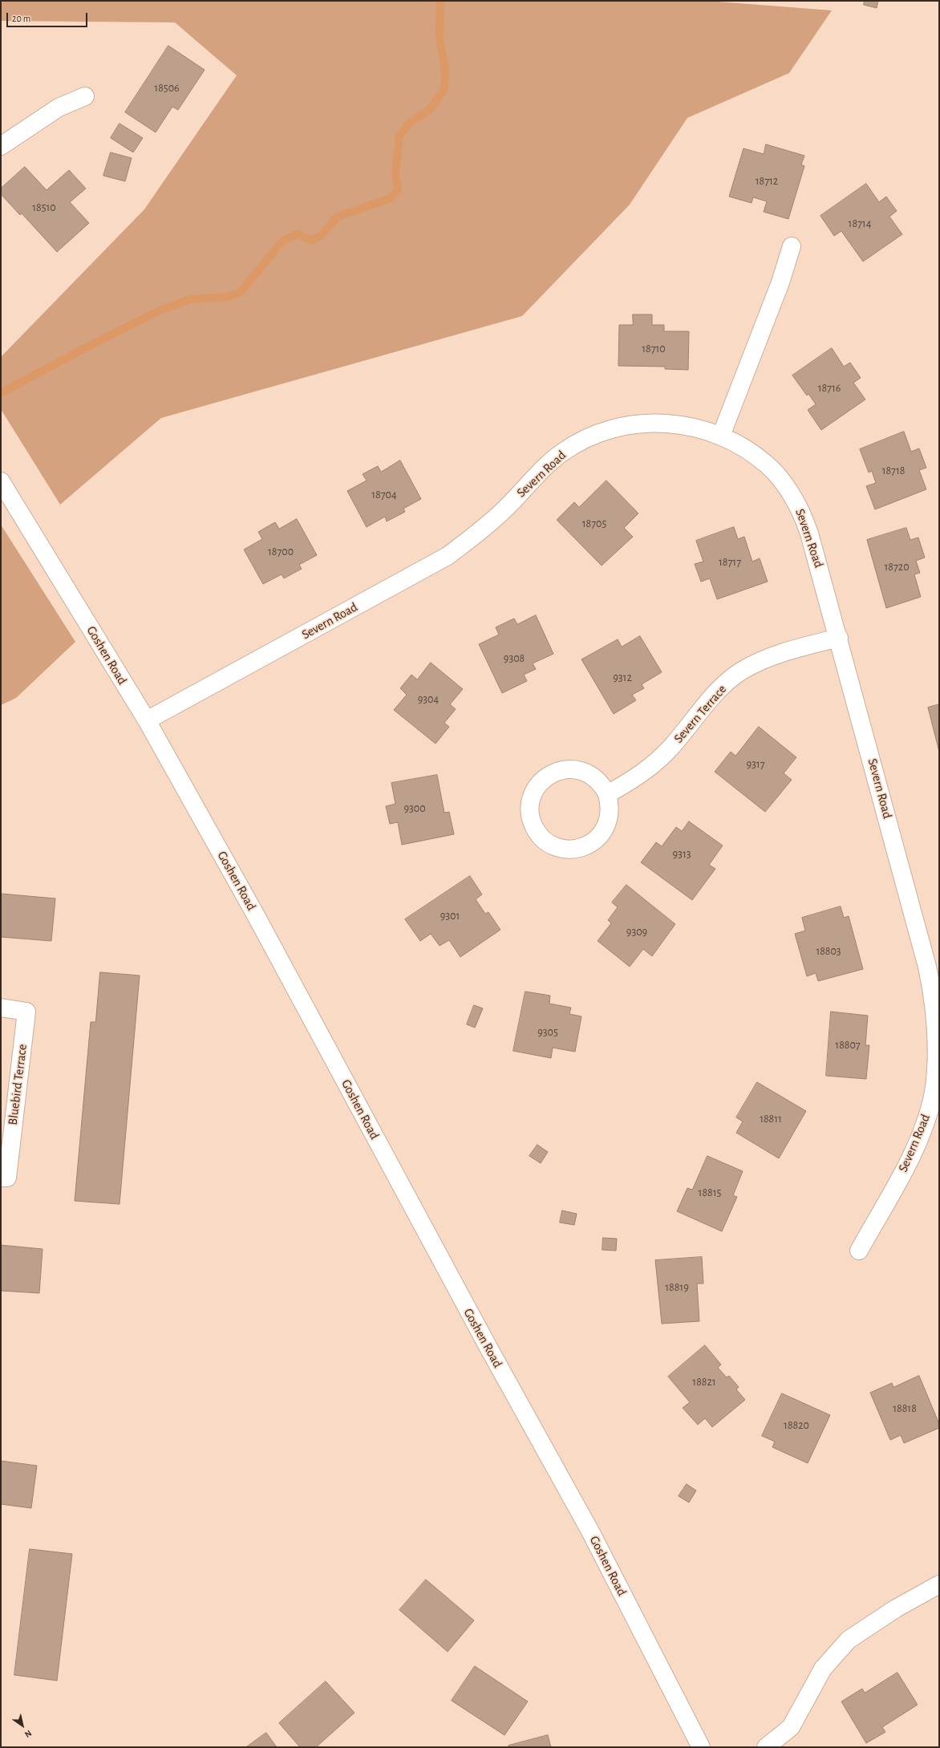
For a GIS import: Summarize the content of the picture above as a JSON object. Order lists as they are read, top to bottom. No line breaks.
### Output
{"streets":{"street":["Severn Road","Goshen Road","Severn Terrace","Bluebird Terrace"]},"crossings":[["Severn Road","Goshen Road"],["Severn Road","Severn Terrace"]],"house_numbers":["18506","18712","18510","18714","18710","18716","18718","18704","18705","18700","18717","18720","9308","9312","9304","9317","9300","9313","9301","9309","18803","9305","18807","18811","18815","18819","18821","18818","18820"],"scale_bar":"20 m","north":"bottom right"}
